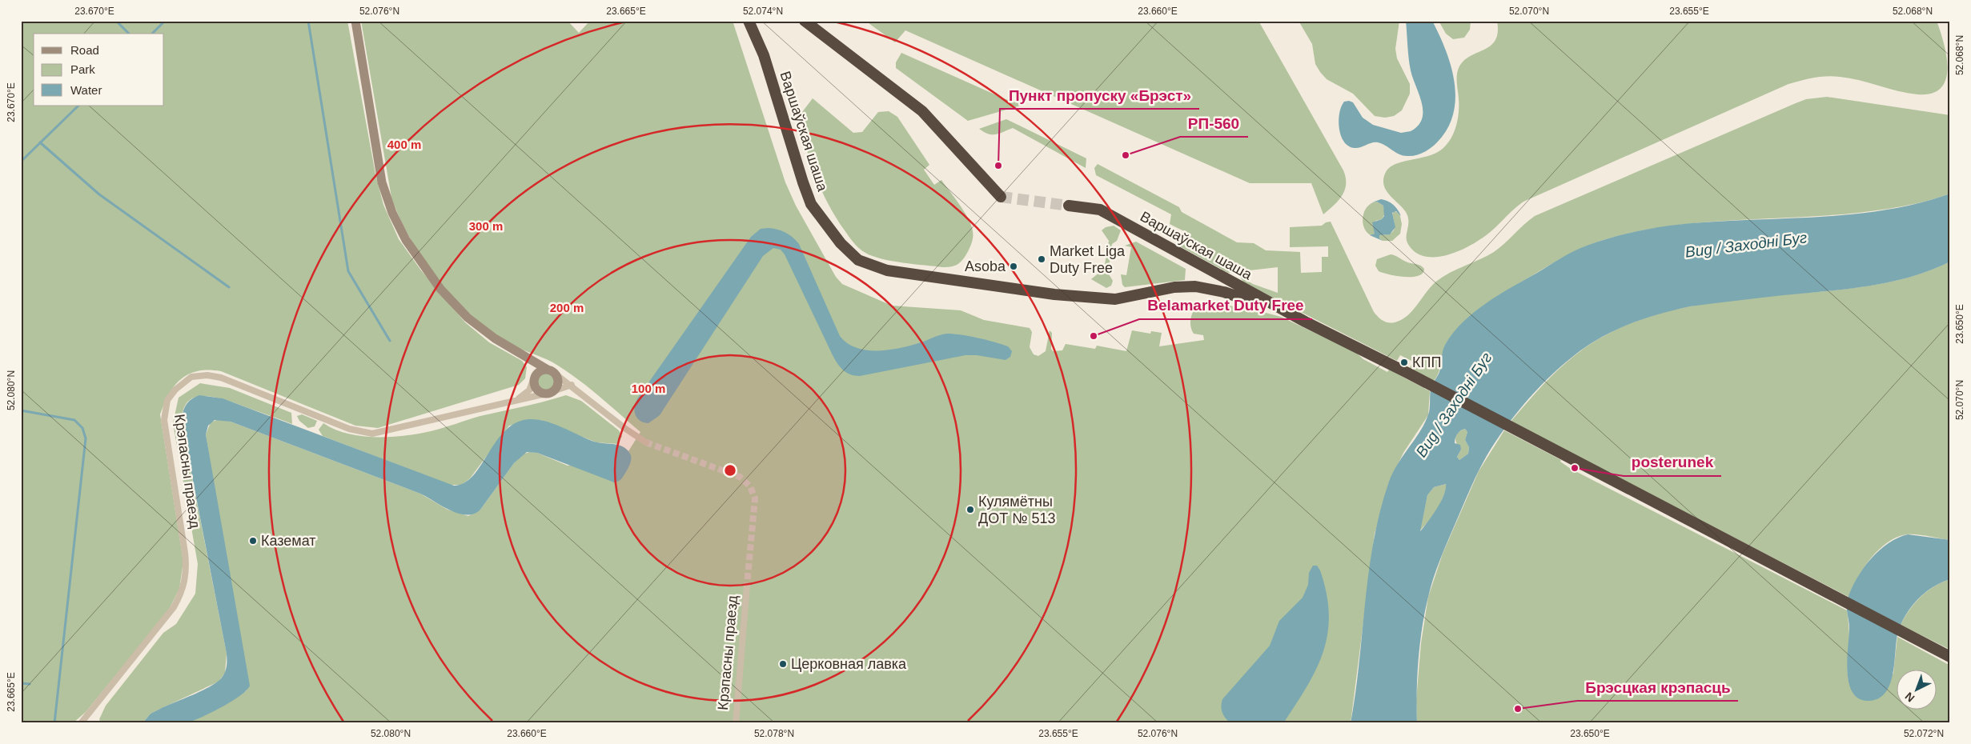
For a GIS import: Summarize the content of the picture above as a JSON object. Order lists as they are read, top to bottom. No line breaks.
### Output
{"streets":{"highway":["Варшаўская шаша"],"street":["Крэпасны праезд"]},"water":["Bug / Заходні Буг"],"places":["РП-560","Пункт пропуску «Брэст»","Market Liga Duty Free","Asoba","Belamarket Duty Free","КПП","posterunek","Кулямётны ДОТ № 513","Каземат","Церковная лавка","Брэсцкая крэпасць"],"legend":["Road","Park","Water"],"north":"bottom left","coordinates":["23.670°E","52.076°N","23.665°E","52.074°N","23.660°E","52.070°N","23.655°E","52.068°N","23.650°E","52.080°N","52.078°N","52.072°N"],"rings":["400 m","300 m","200 m","100 m"]}
